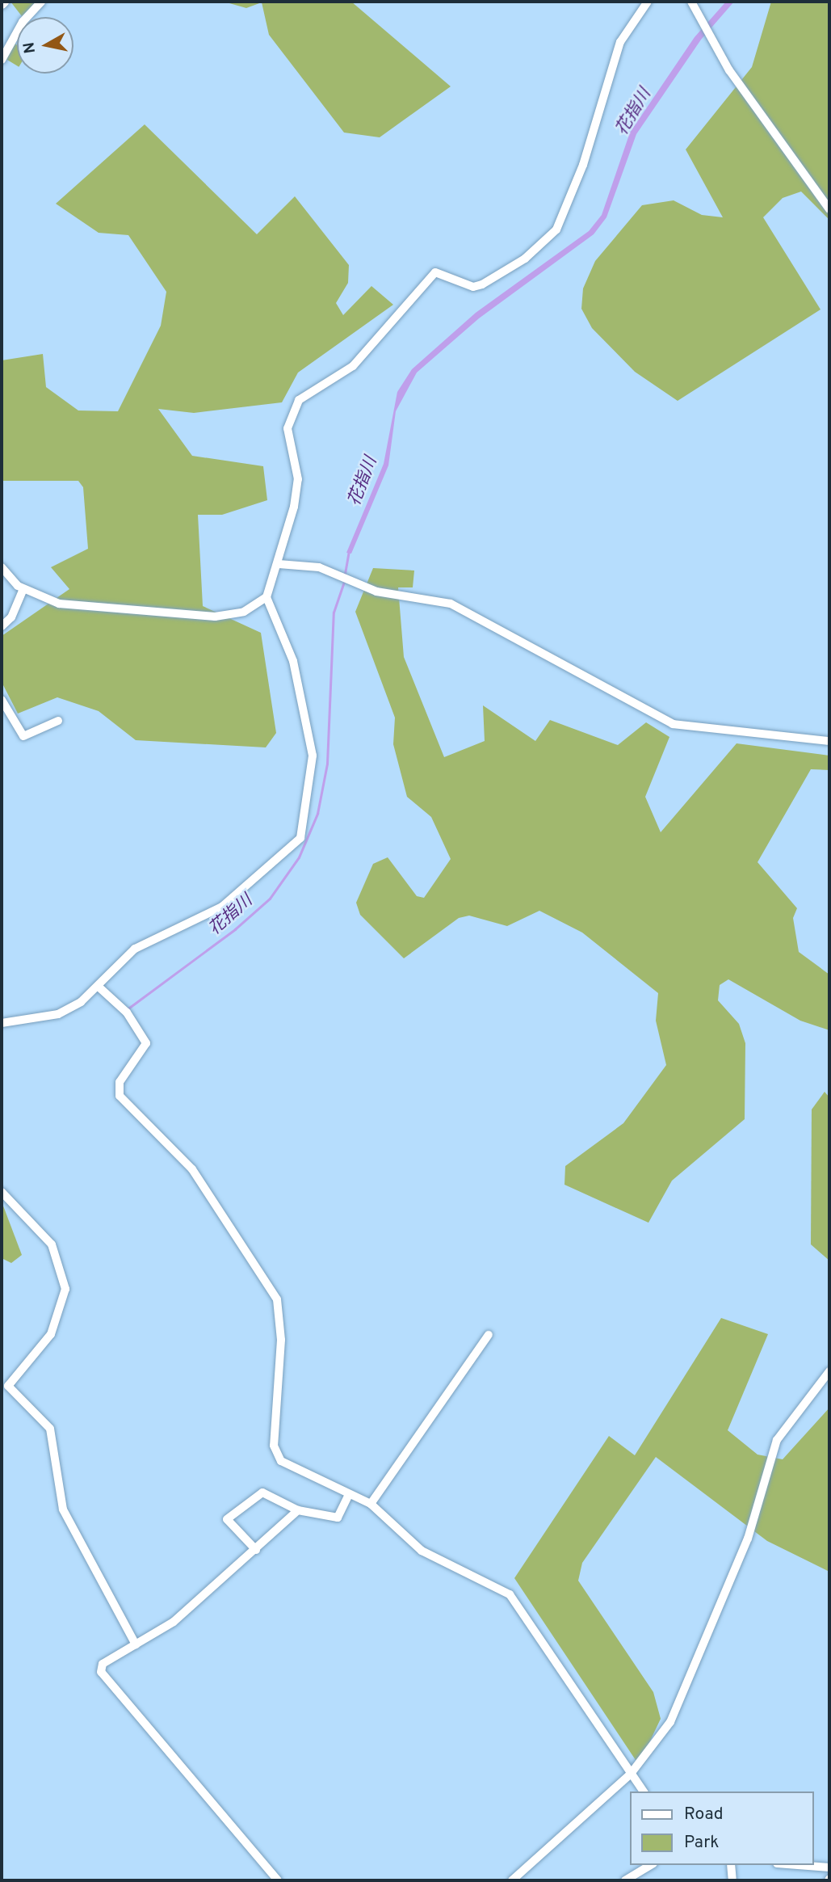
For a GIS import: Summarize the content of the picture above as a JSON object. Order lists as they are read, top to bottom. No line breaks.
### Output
{"water":["花指川"],"legend":["Road","Park"],"north":"left"}
